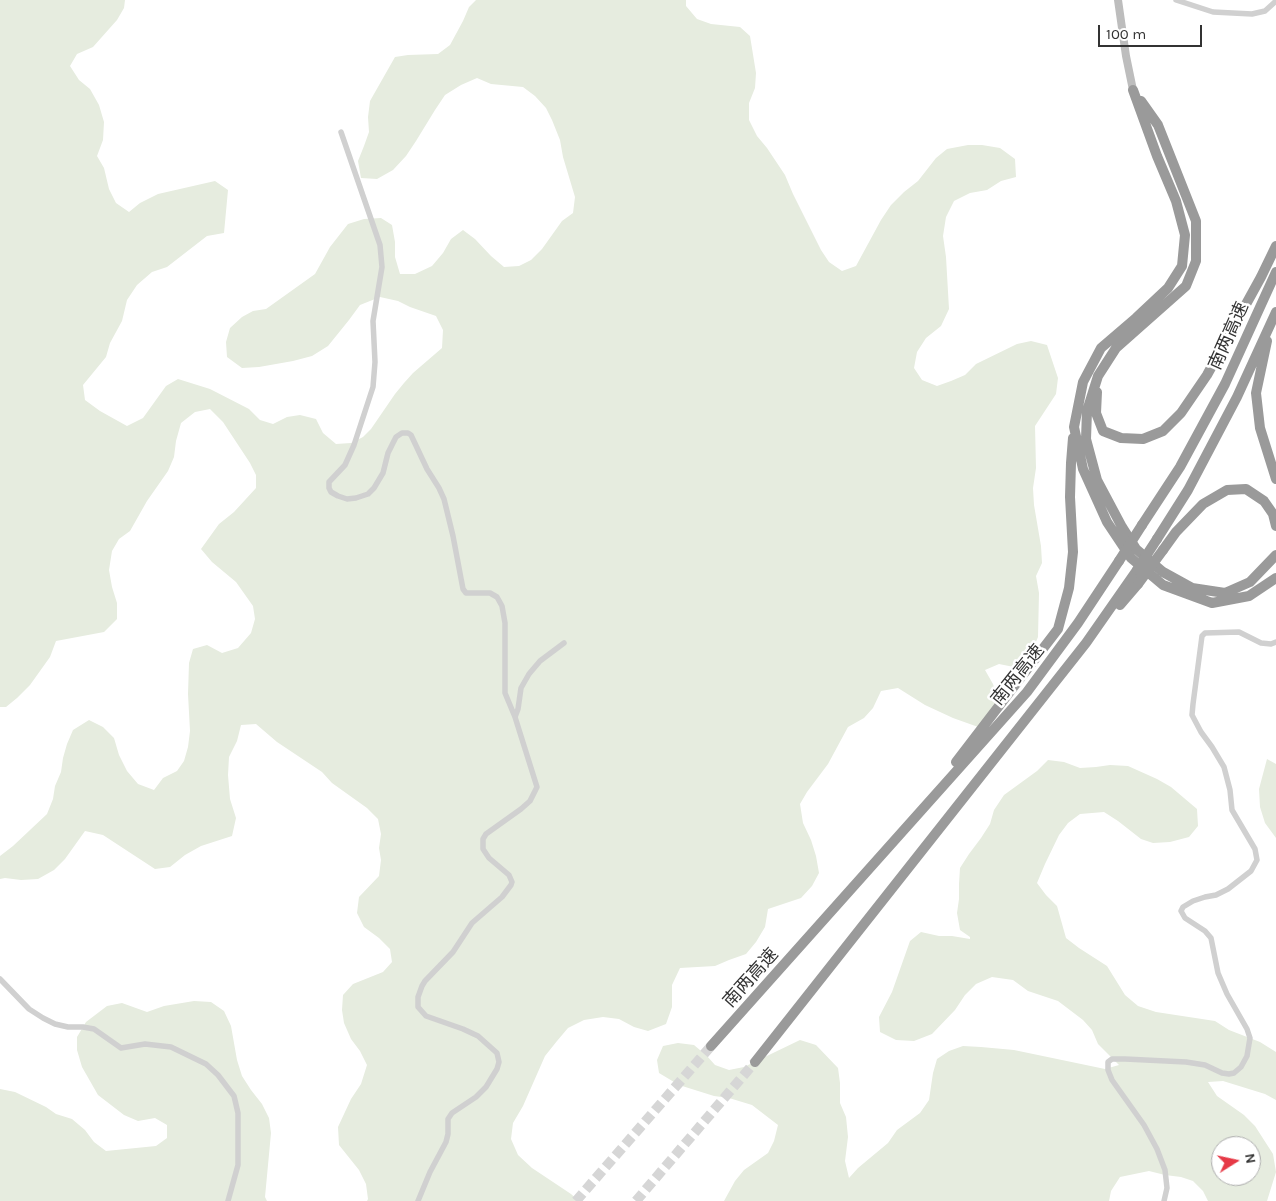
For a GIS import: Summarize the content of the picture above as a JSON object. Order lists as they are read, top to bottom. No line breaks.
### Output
{"streets":{"highway":["南两高速"]},"scale_bar":"100 m","north":"right"}
